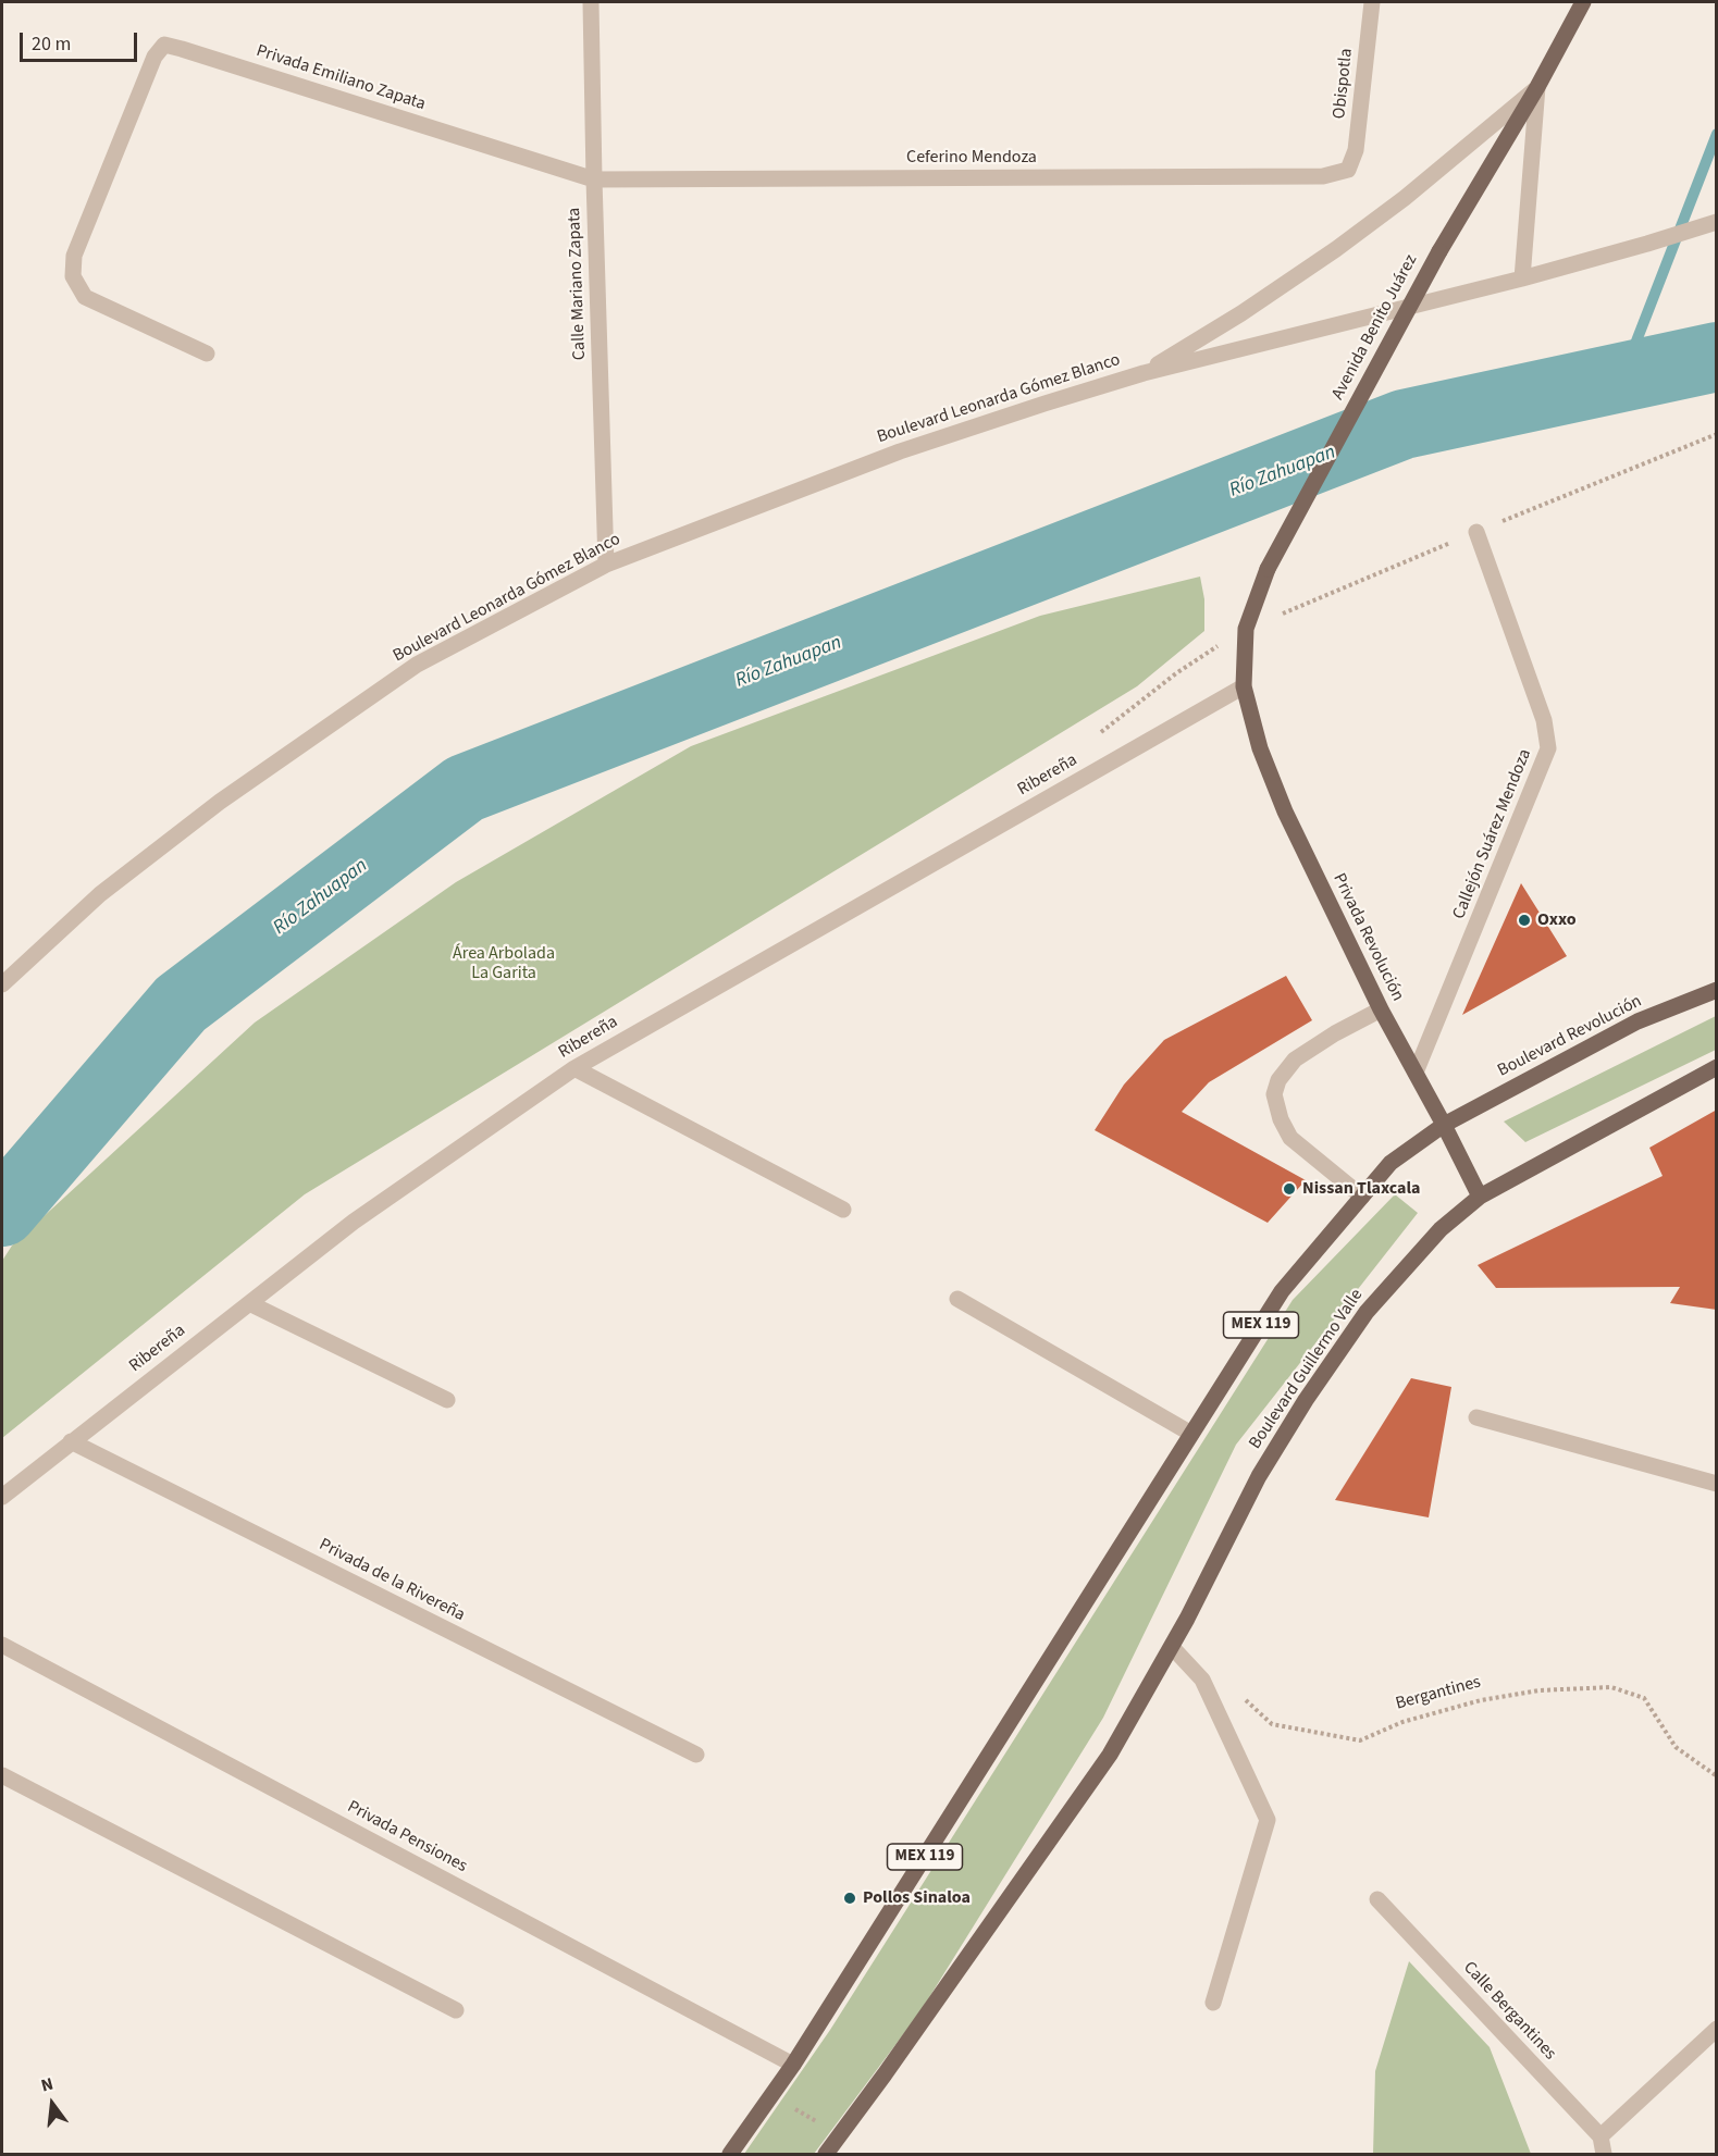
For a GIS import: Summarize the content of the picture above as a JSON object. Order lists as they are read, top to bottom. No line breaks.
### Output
{"streets":{"main road":["Avenida Benito Juárez","Privada Revolución","Boulevard Revolución","MEX 119","Boulevard Guillermo Valle"],"street":["Privada Emiliano Zapata","Obispotla","Ceferino Mendoza","Calle Mariano Zapata","Boulevard Leonarda Gómez Blanco","Ribereña","Callejón Suárez Mendoza","Privada de la Rivereña","Privada Pensiones","Calle Bergantines"],"path":["Bergantines"]},"crossings":[["Privada Emiliano Zapata","Ceferino Mendoza"],["Privada Emiliano Zapata","Calle Mariano Zapata"],["Obispotla","Ceferino Mendoza"],["Ceferino Mendoza","Calle Mariano Zapata"],["Calle Mariano Zapata","Boulevard Leonarda Gómez Blanco"],["Avenida Benito Juárez","Ribereña"],["Avenida Benito Juárez","Privada Revolución"],["Ribereña","Privada Revolución"],["Ribereña","Privada de la Rivereña"],["Callejón Suárez Mendoza","Privada Revolución"],["Privada Revolución","Boulevard Revolución"],["Privada Revolución","MEX 119"],["Privada Revolución","Boulevard Guillermo Valle"],["Boulevard Revolución","MEX 119"],["MEX 119","Privada Pensiones"]],"water":["Río Zahuapan"],"parks":["Área Arbolada La Garita"],"places":["Oxxo","Nissan Tlaxcala","Pollos Sinaloa"],"scale_bar":"20 m","north":"top"}
